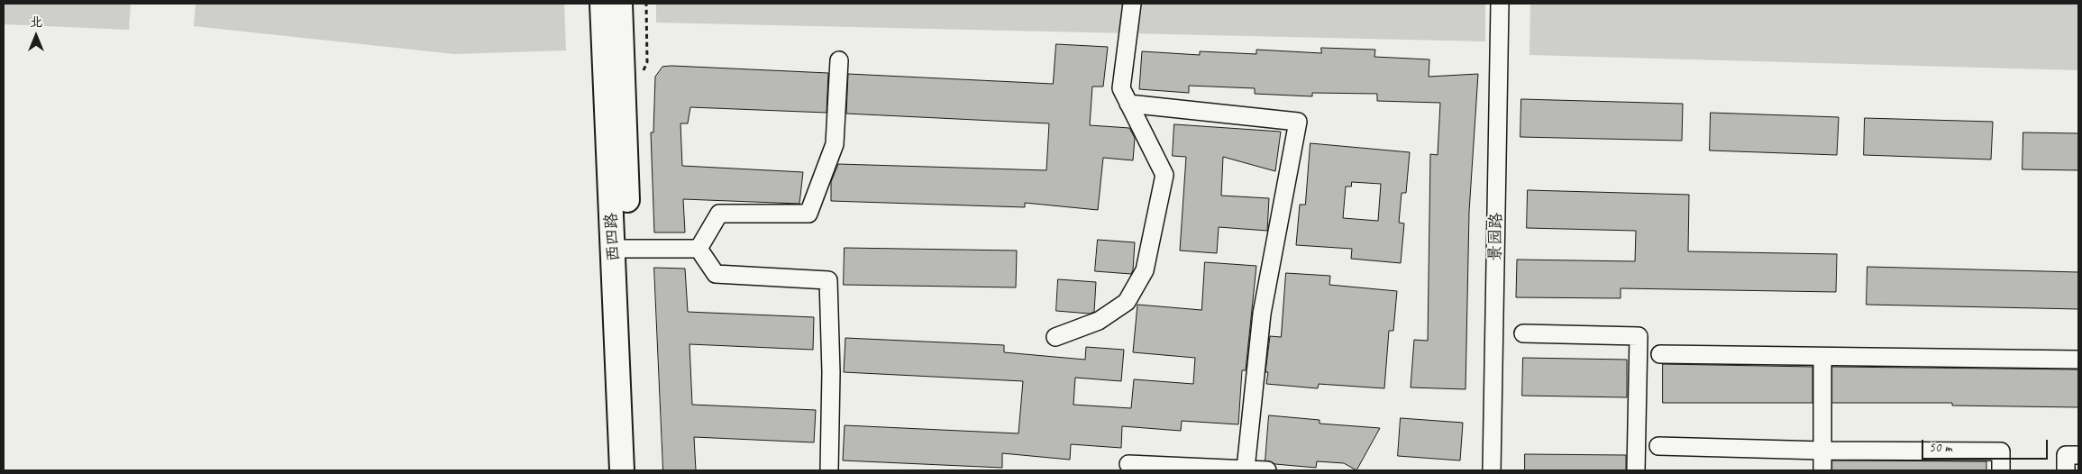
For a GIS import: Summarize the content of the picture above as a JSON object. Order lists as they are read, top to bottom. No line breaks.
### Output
{"streets":{"street":["西四路","景园路"]},"scale_bar":"50 m","north":"top"}
